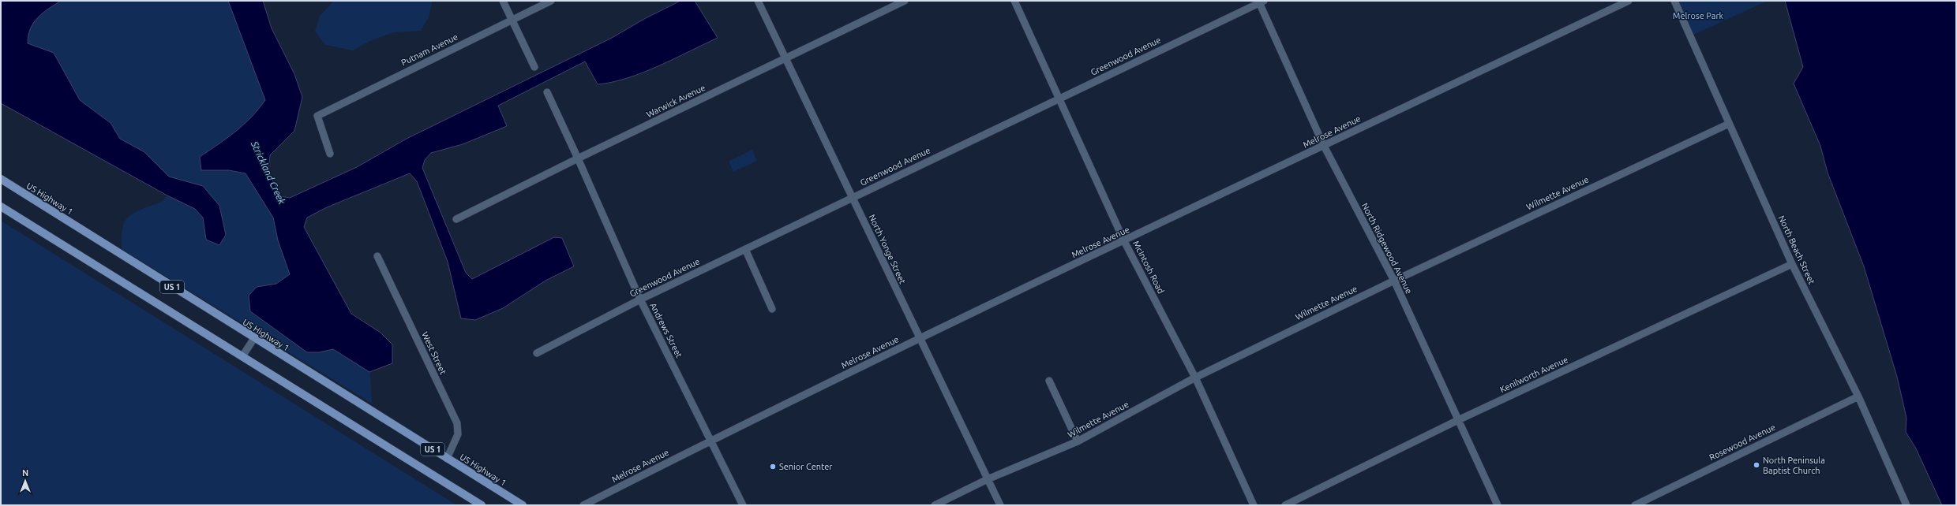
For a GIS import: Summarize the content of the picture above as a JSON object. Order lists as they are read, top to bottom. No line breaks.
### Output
{"streets":{"main road":["US Highway 1","US 1"],"street":["Putnam Avenue","Greenwood Avenue","Warwick Avenue","Melrose Avenue","Wilmette Avenue","North Ridgewood Avenue","North Yonge Street","North Beach Street","McIntosh Road","Andrews Street","West Street","Kenilworth Avenue","Rosewood Avenue"]},"crossings":[["Greenwood Avenue","North Ridgewood Avenue"],["Greenwood Avenue","North Yonge Street"],["Greenwood Avenue","McIntosh Road"],["Greenwood Avenue","Andrews Street"],["Warwick Avenue","North Yonge Street"],["Warwick Avenue","Andrews Street"],["Melrose Avenue","North Ridgewood Avenue"],["Melrose Avenue","North Yonge Street"],["Melrose Avenue","McIntosh Road"],["Melrose Avenue","Andrews Street"],["Wilmette Avenue","North Ridgewood Avenue"],["Wilmette Avenue","North Yonge Street"],["Wilmette Avenue","North Beach Street"],["Wilmette Avenue","McIntosh Road"],["US Highway 1","West Street"],["North Ridgewood Avenue","Kenilworth Avenue"],["North Beach Street","Kenilworth Avenue"],["North Beach Street","Rosewood Avenue"]],"water":["Strickland Creek"],"parks":["Melrose Park"],"places":["North Peninsula Baptist Church","Senior Center"],"north":"top"}
